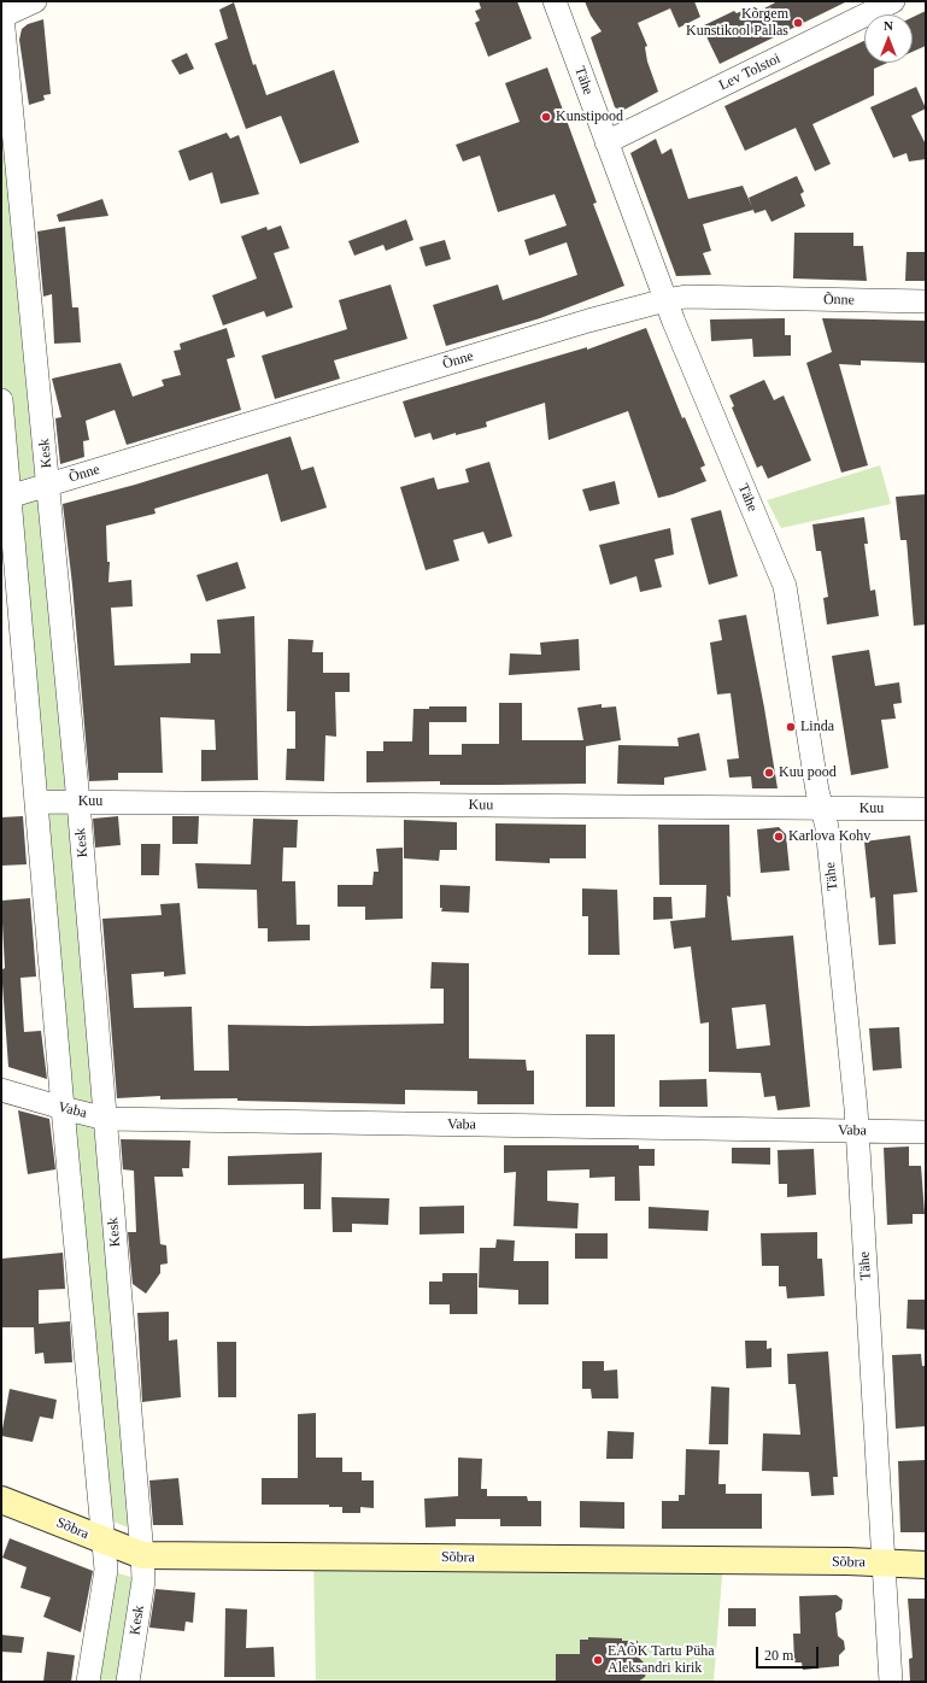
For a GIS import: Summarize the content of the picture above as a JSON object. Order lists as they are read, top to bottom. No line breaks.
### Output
{"streets":{"street":["Lev Tolstoi","Tähe","Õnne","Kesk","Kuu","Vaba","Sõbra"]},"crossings":[["Lev Tolstoi","Tähe"],["Tähe","Õnne"],["Tähe","Kuu"],["Tähe","Vaba"],["Tähe","Sõbra"],["Õnne","Kesk"],["Kesk","Kuu"],["Kesk","Vaba"],["Kesk","Sõbra"]],"places":["Kõrgem Kunstikool Pallas","Kunstipood","Linda","Kuu pood","Karlova Kohv","EAÕK Tartu Püha Aleksandri kirik"],"scale_bar":"20 m","north":"top"}
